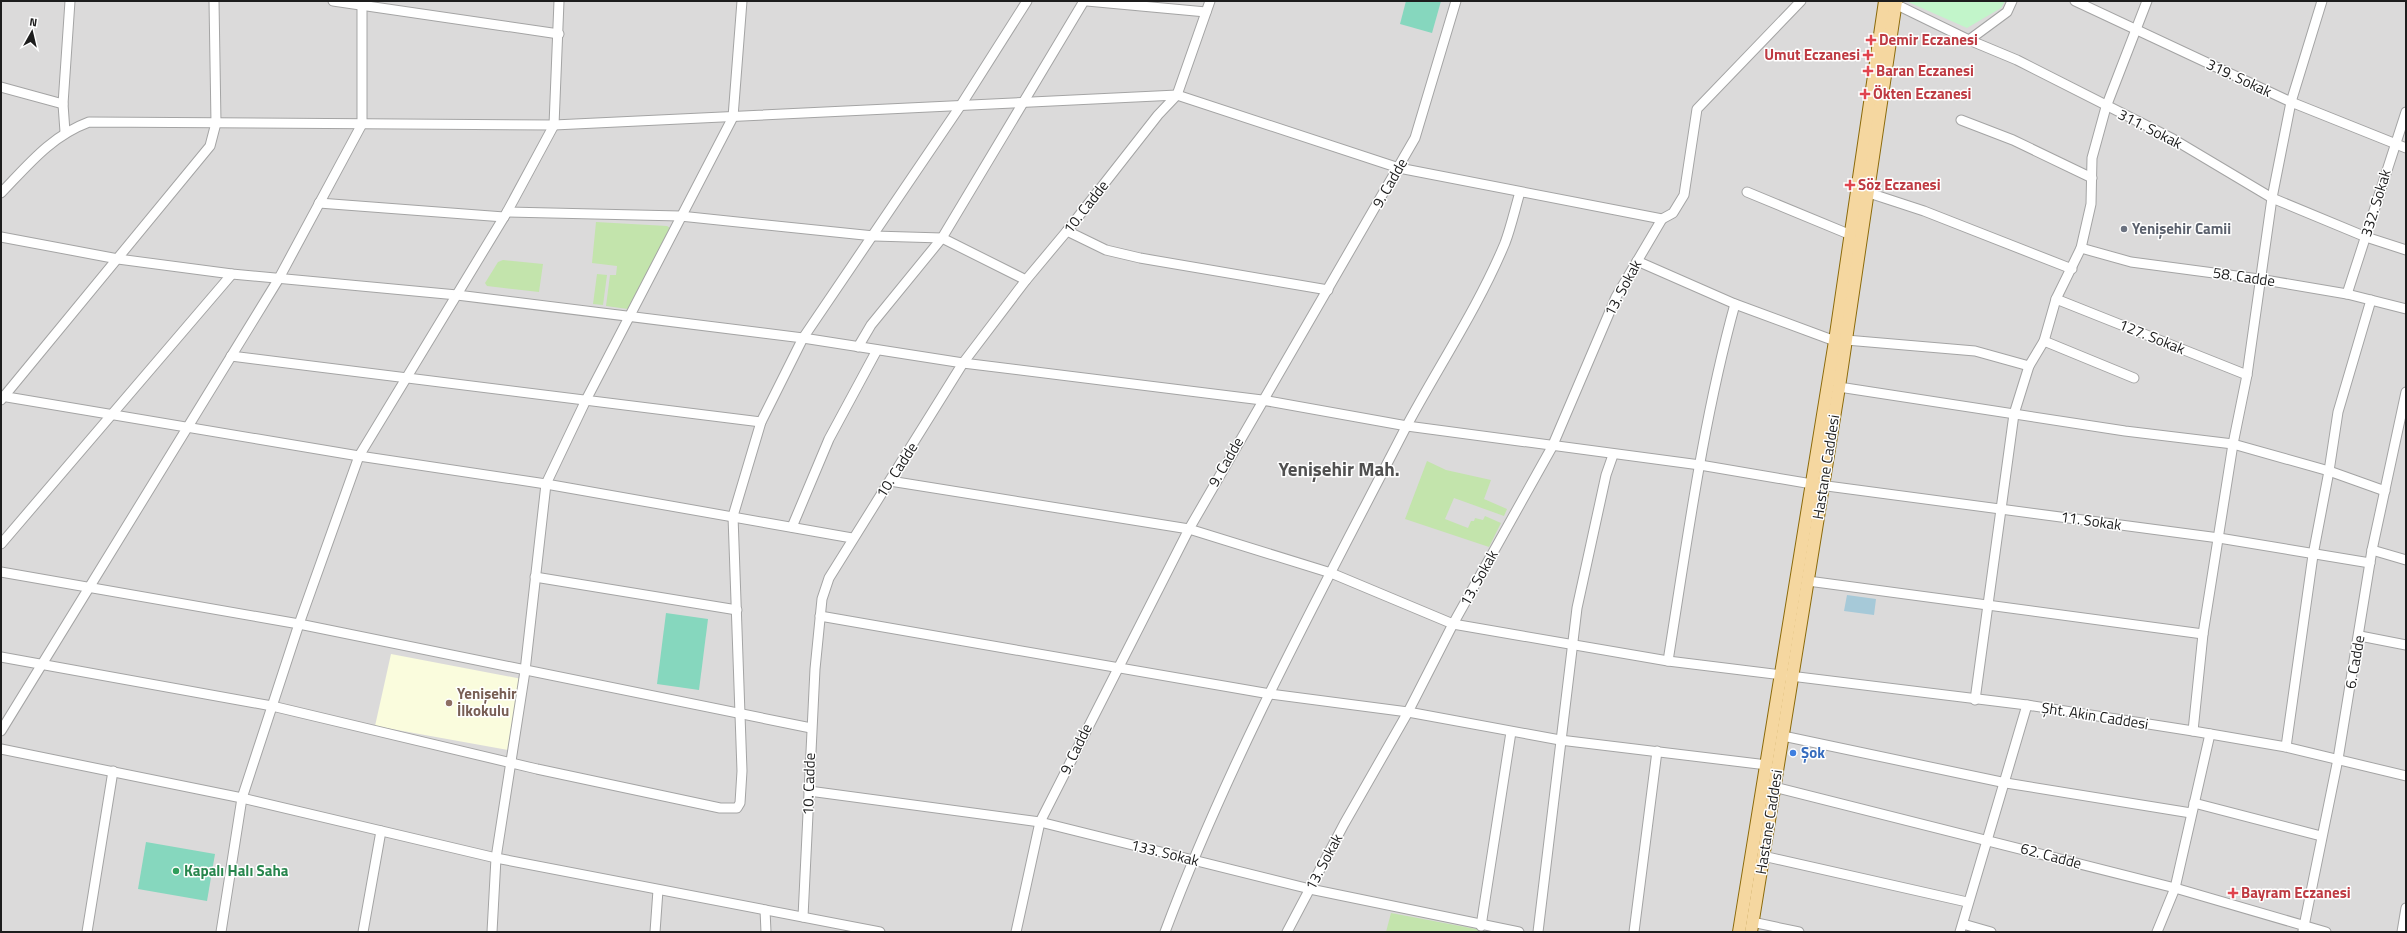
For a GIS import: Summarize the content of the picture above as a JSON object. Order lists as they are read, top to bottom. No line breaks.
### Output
{"streets":{"main road":["Hastane Caddesi"],"street":["319. Sokak","311. Sokak","9. Cadde","332. Sokak","10. Cadde","58. Cadde","13. Sokak","127. Sokak","11. Sokak","6. Cadde","Şht. Akin Caddesi","133. Sokak","62. Cadde"]},"crossings":[["319. Sokak","332. Sokak"],["311. Sokak","332. Sokak"],["311. Sokak","Hastane Caddesi"],["9. Cadde","11. Sokak"],["9. Cadde","Şht. Akin Caddesi"],["9. Cadde","133. Sokak"],["332. Sokak","58. Cadde"],["10. Cadde","11. Sokak"],["10. Cadde","Şht. Akin Caddesi"],["10. Cadde","133. Sokak"],["13. Sokak","11. Sokak"],["13. Sokak","Şht. Akin Caddesi"],["13. Sokak","133. Sokak"],["Hastane Caddesi","11. Sokak"],["Hastane Caddesi","Şht. Akin Caddesi"],["Hastane Caddesi","62. Cadde"],["11. Sokak","6. Cadde"],["6. Cadde","Şht. Akin Caddesi"],["6. Cadde","62. Cadde"]],"districts":["Yenişehir Mah."],"places":{"health":["Demir Eczanesi","Umut Eczanesi","Baran Eczanesi","Ökten Eczanesi","Söz Eczanesi","Bayram Eczanesi"],"other":["Yenişehir Camii","Yenişehir İlkokulu","Şok","Kapalı Halı Saha"]},"north":"top"}
